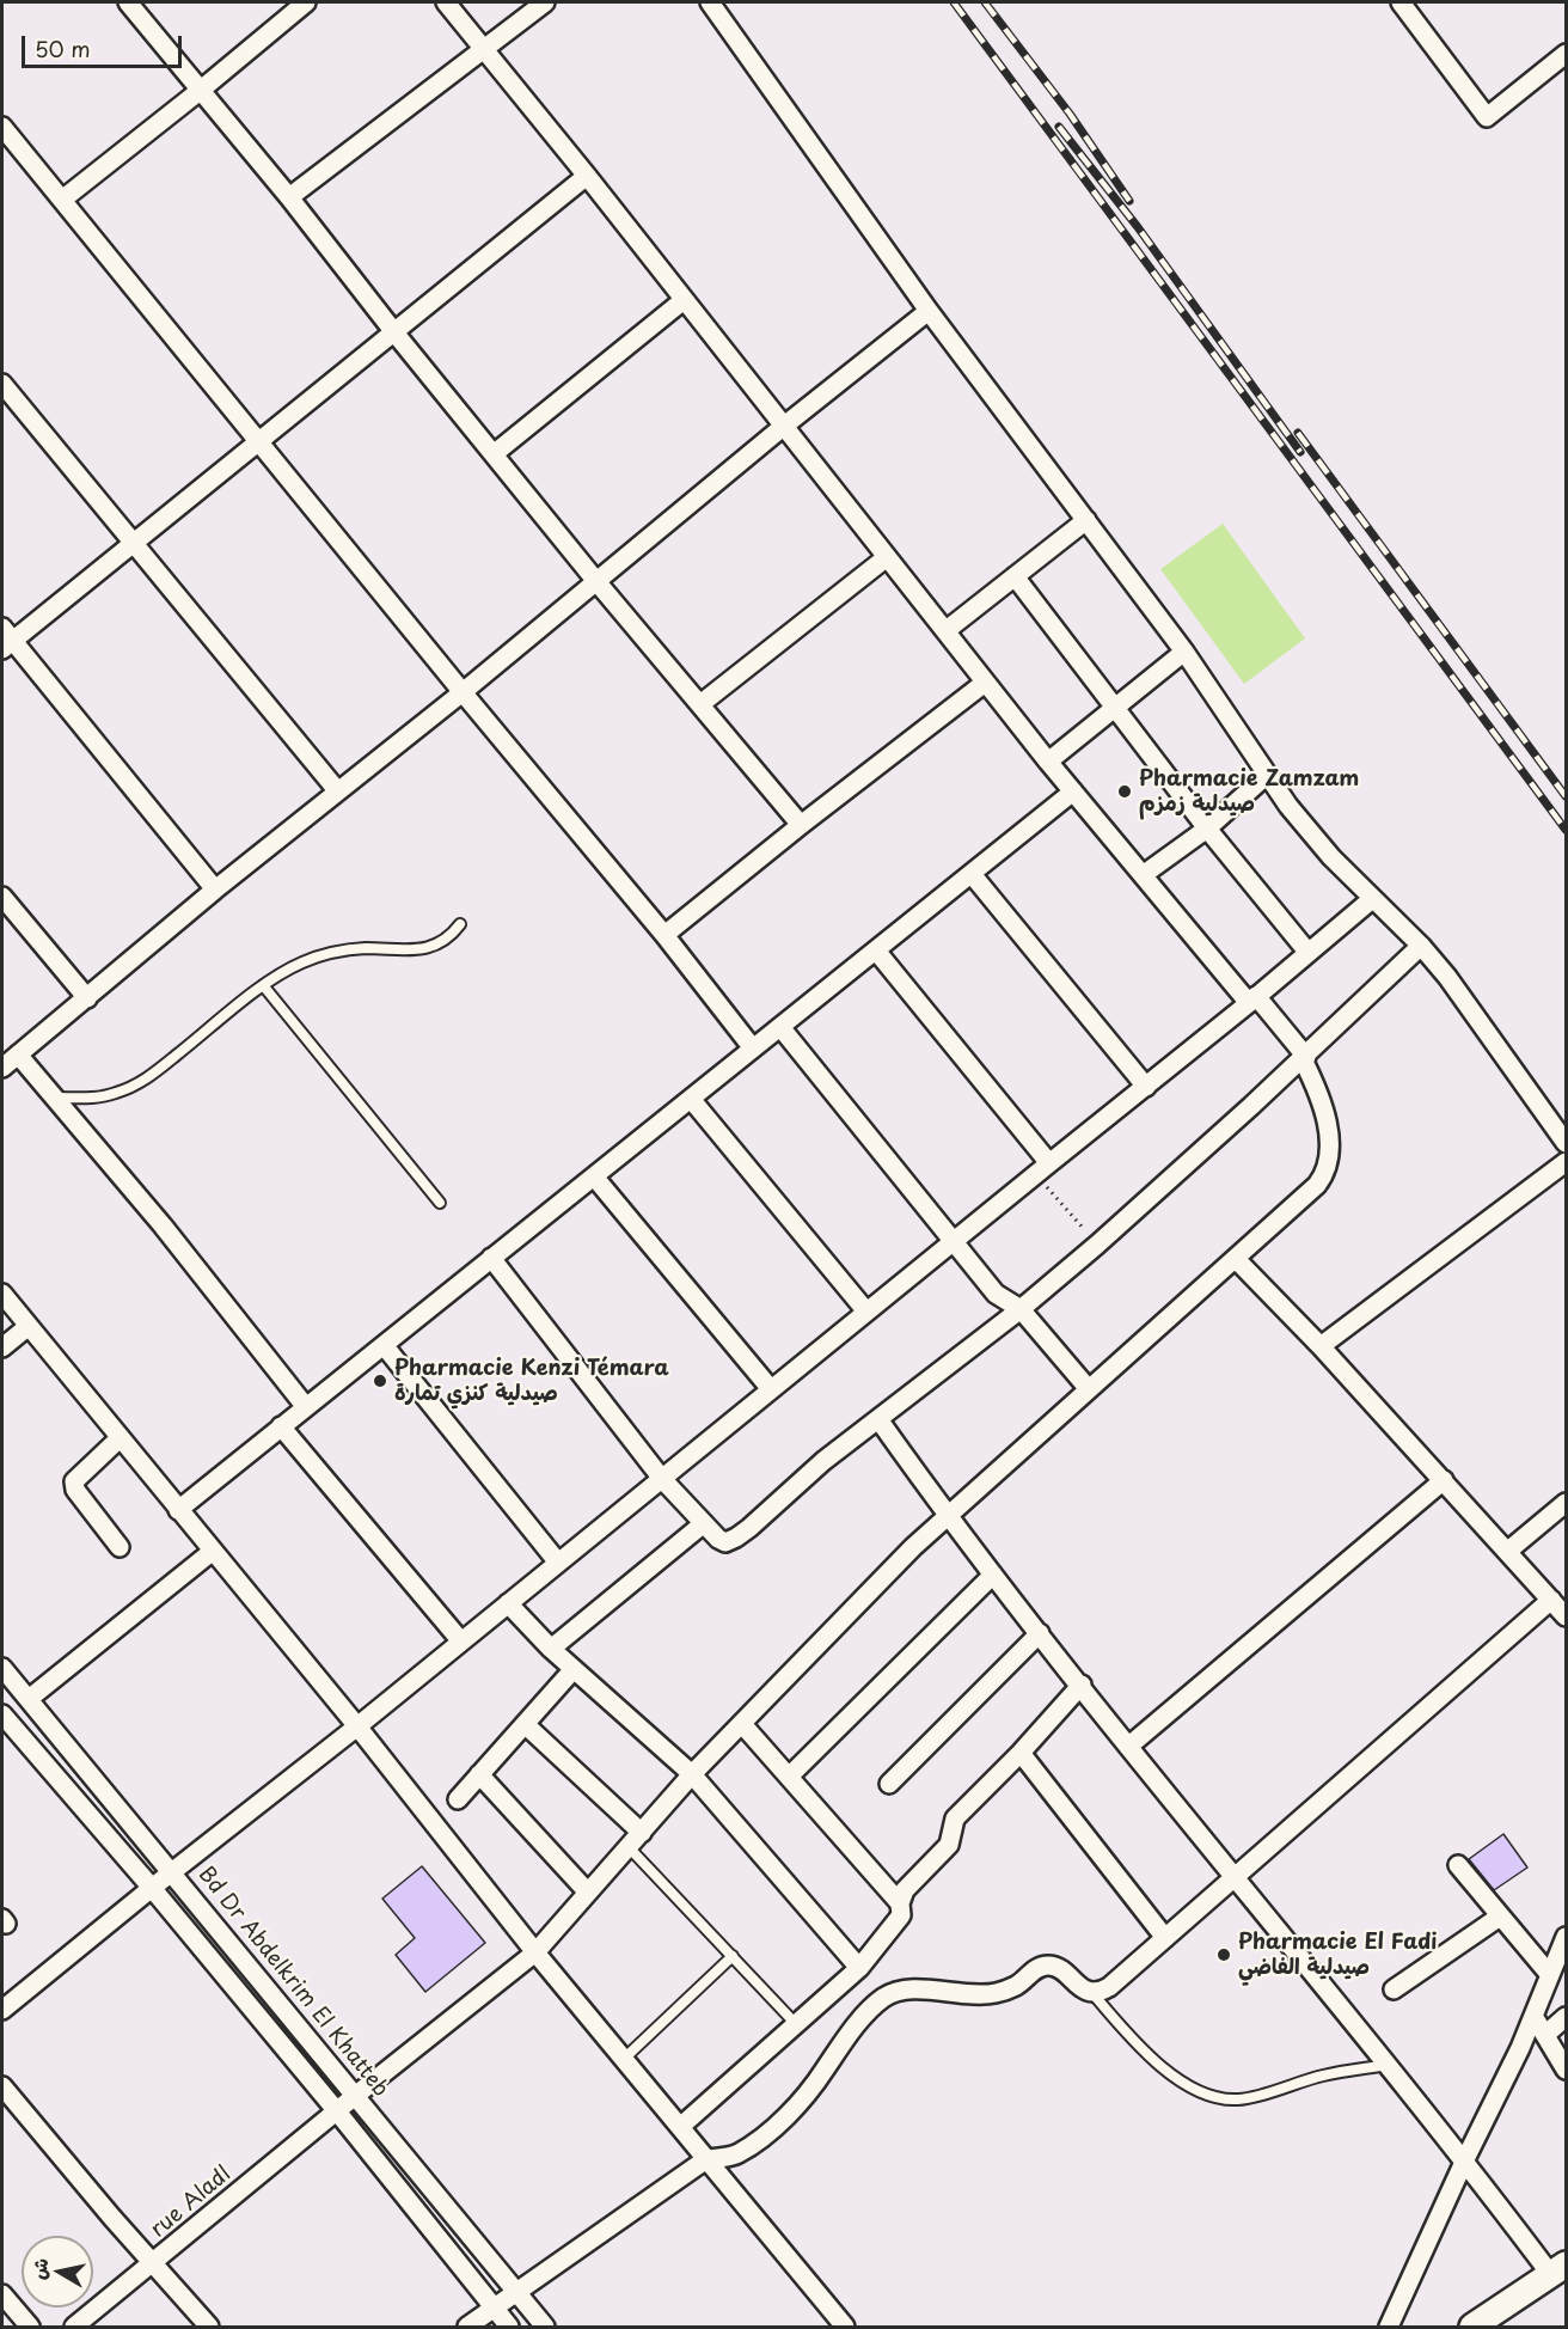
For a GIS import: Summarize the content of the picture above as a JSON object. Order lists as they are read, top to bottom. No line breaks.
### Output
{"streets":{"street":["Bd Dr Abdelkrim El Khatteb","rue Aladl"]},"crossings":[["Bd Dr Abdelkrim El Khatteb","rue Aladl"]],"places":["Pharmacie Zamzam صيدلية زمزم","Pharmacie Kenzi Témara صيدلية كنزي تمارة","Pharmacie El Fadi صيدلية الفاضي"],"scale_bar":"50 m","north":"left"}
